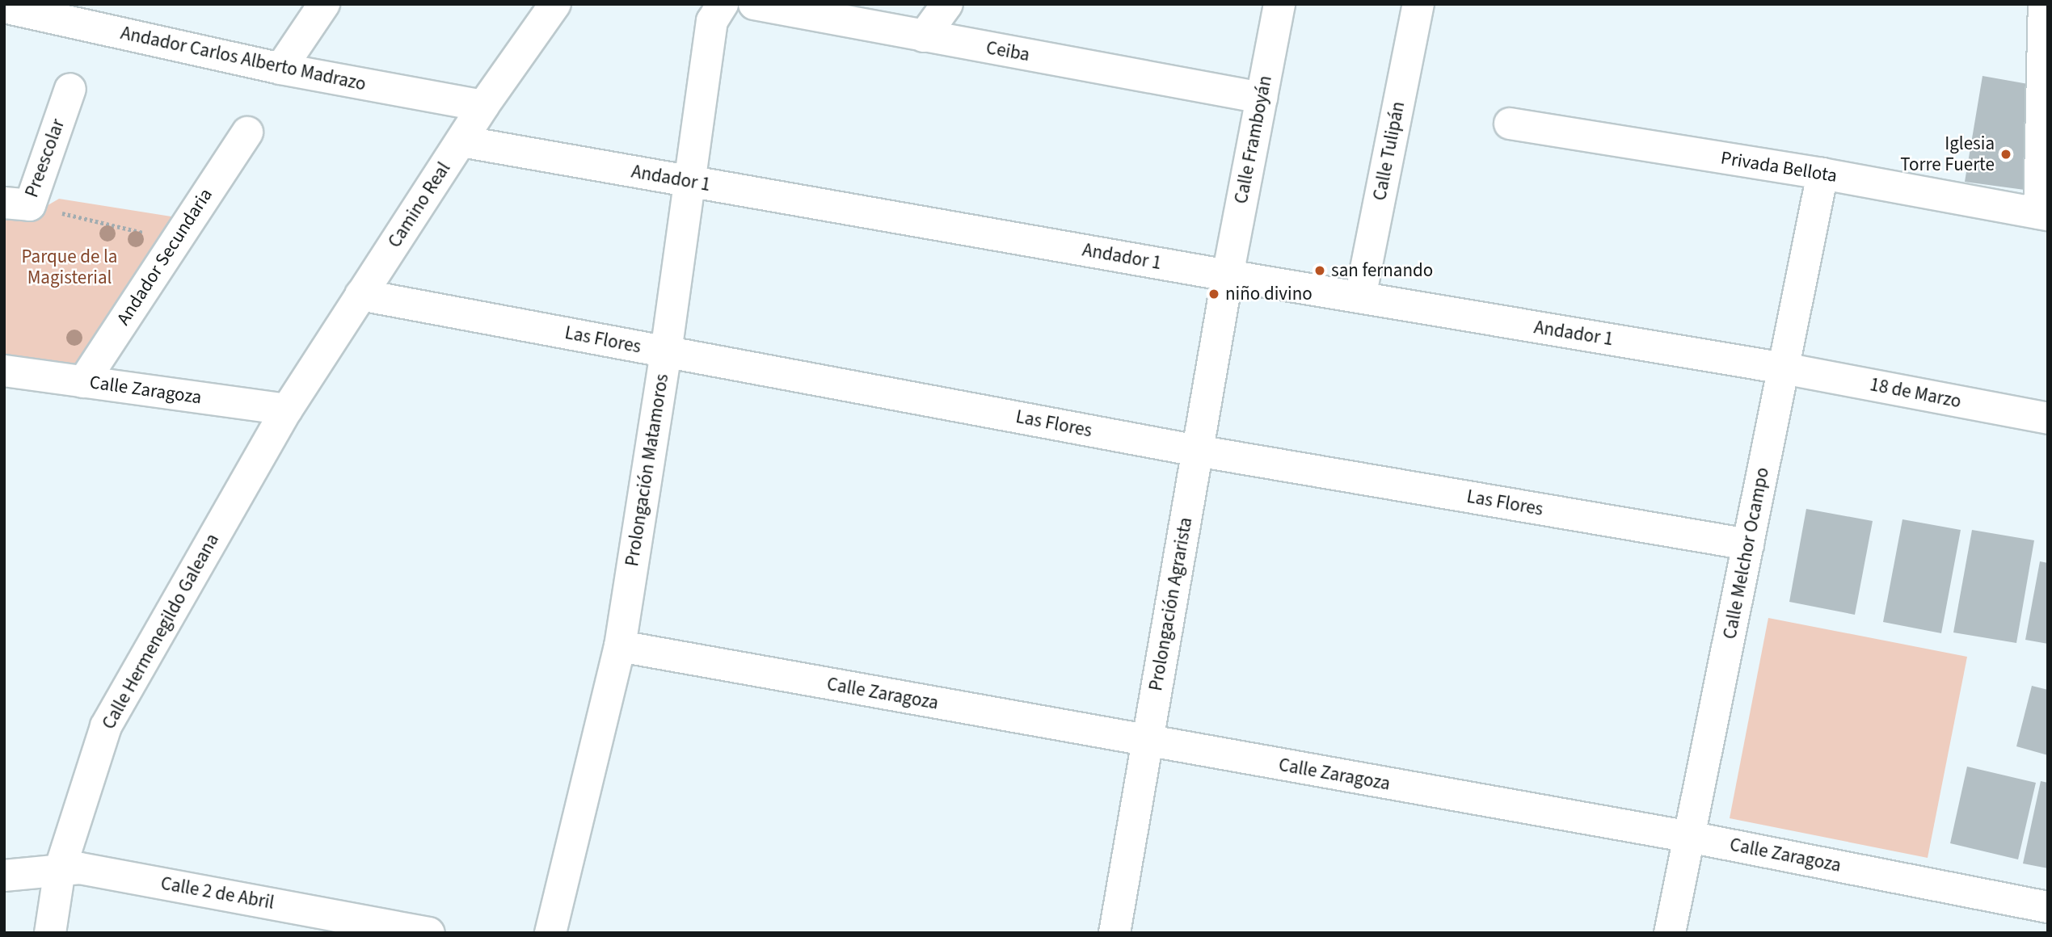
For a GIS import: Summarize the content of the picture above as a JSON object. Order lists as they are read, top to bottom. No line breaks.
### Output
{"streets":{"street":["Ceiba","Andador Carlos Alberto Madrazo","Calle Framboyán","Calle Tulipán","Preescolar","Privada Bellota","Andador 1","Camino Real","Andador Secundaria","Las Flores","Calle Zaragoza","18 de Marzo","Prolongación Matamoros","Calle Melchor Ocampo","Prolongación Agrarista","Calle Hermenegildo Galeana","Calle 2 de Abril"]},"crossings":[["Ceiba","Calle Framboyán"],["Andador Carlos Alberto Madrazo","Camino Real"],["Calle Framboyán","Andador 1"],["Calle Framboyán","Prolongación Agrarista"],["Calle Tulipán","Andador 1"],["Privada Bellota","Calle Melchor Ocampo"],["Andador 1","Camino Real"],["Andador 1","18 de Marzo"],["Andador 1","Prolongación Matamoros"],["Andador 1","Calle Melchor Ocampo"],["Andador 1","Prolongación Agrarista"],["Camino Real","Las Flores"],["Camino Real","Calle Zaragoza"],["Camino Real","Calle Hermenegildo Galeana"],["Andador Secundaria","Calle Zaragoza"],["Las Flores","Prolongación Matamoros"],["Las Flores","Calle Melchor Ocampo"],["Las Flores","Prolongación Agrarista"],["Calle Zaragoza","Prolongación Matamoros"],["Calle Zaragoza","Calle Melchor Ocampo"],["Calle Zaragoza","Prolongación Agrarista"],["Calle Zaragoza","Calle Hermenegildo Galeana"],["18 de Marzo","Calle Melchor Ocampo"],["Calle Hermenegildo Galeana","Calle 2 de Abril"]],"parks":["Parque de la Magisterial"],"places":["Iglesia Torre Fuerte","san fernando","niño divino"]}
